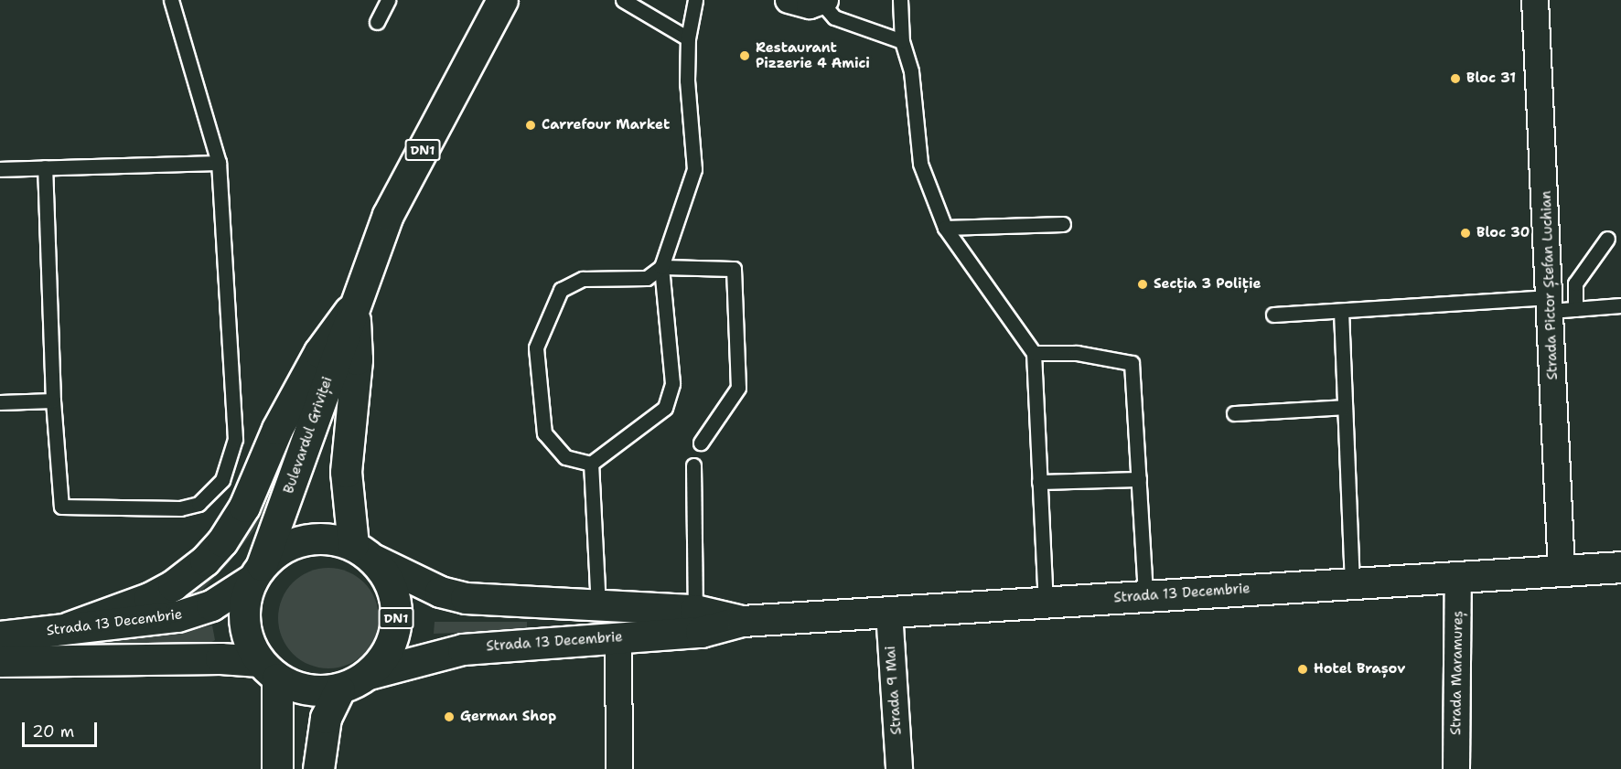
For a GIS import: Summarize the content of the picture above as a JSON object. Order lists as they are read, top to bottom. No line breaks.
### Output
{"streets":{"main road":["DN1","Bulevardul Griviței","Strada 13 Decembrie"],"street":["Strada Pictor Ștefan Luchian","Strada Maramureș","Strada 9 Mai"]},"crossings":[["DN1","Bulevardul Griviței"],["DN1","Strada 13 Decembrie"],["Strada Pictor Ștefan Luchian","Strada 13 Decembrie"],["Bulevardul Griviței","Strada 13 Decembrie"],["Strada 13 Decembrie","Strada Maramureș"],["Strada 13 Decembrie","Strada 9 Mai"]],"places":["Restaurant Pizzerie 4 Amici","Bloc 31","Carrefour Market","Bloc 30","Secția 3 Poliție","Hotel Brașov","German Shop"],"scale_bar":"20 m"}
